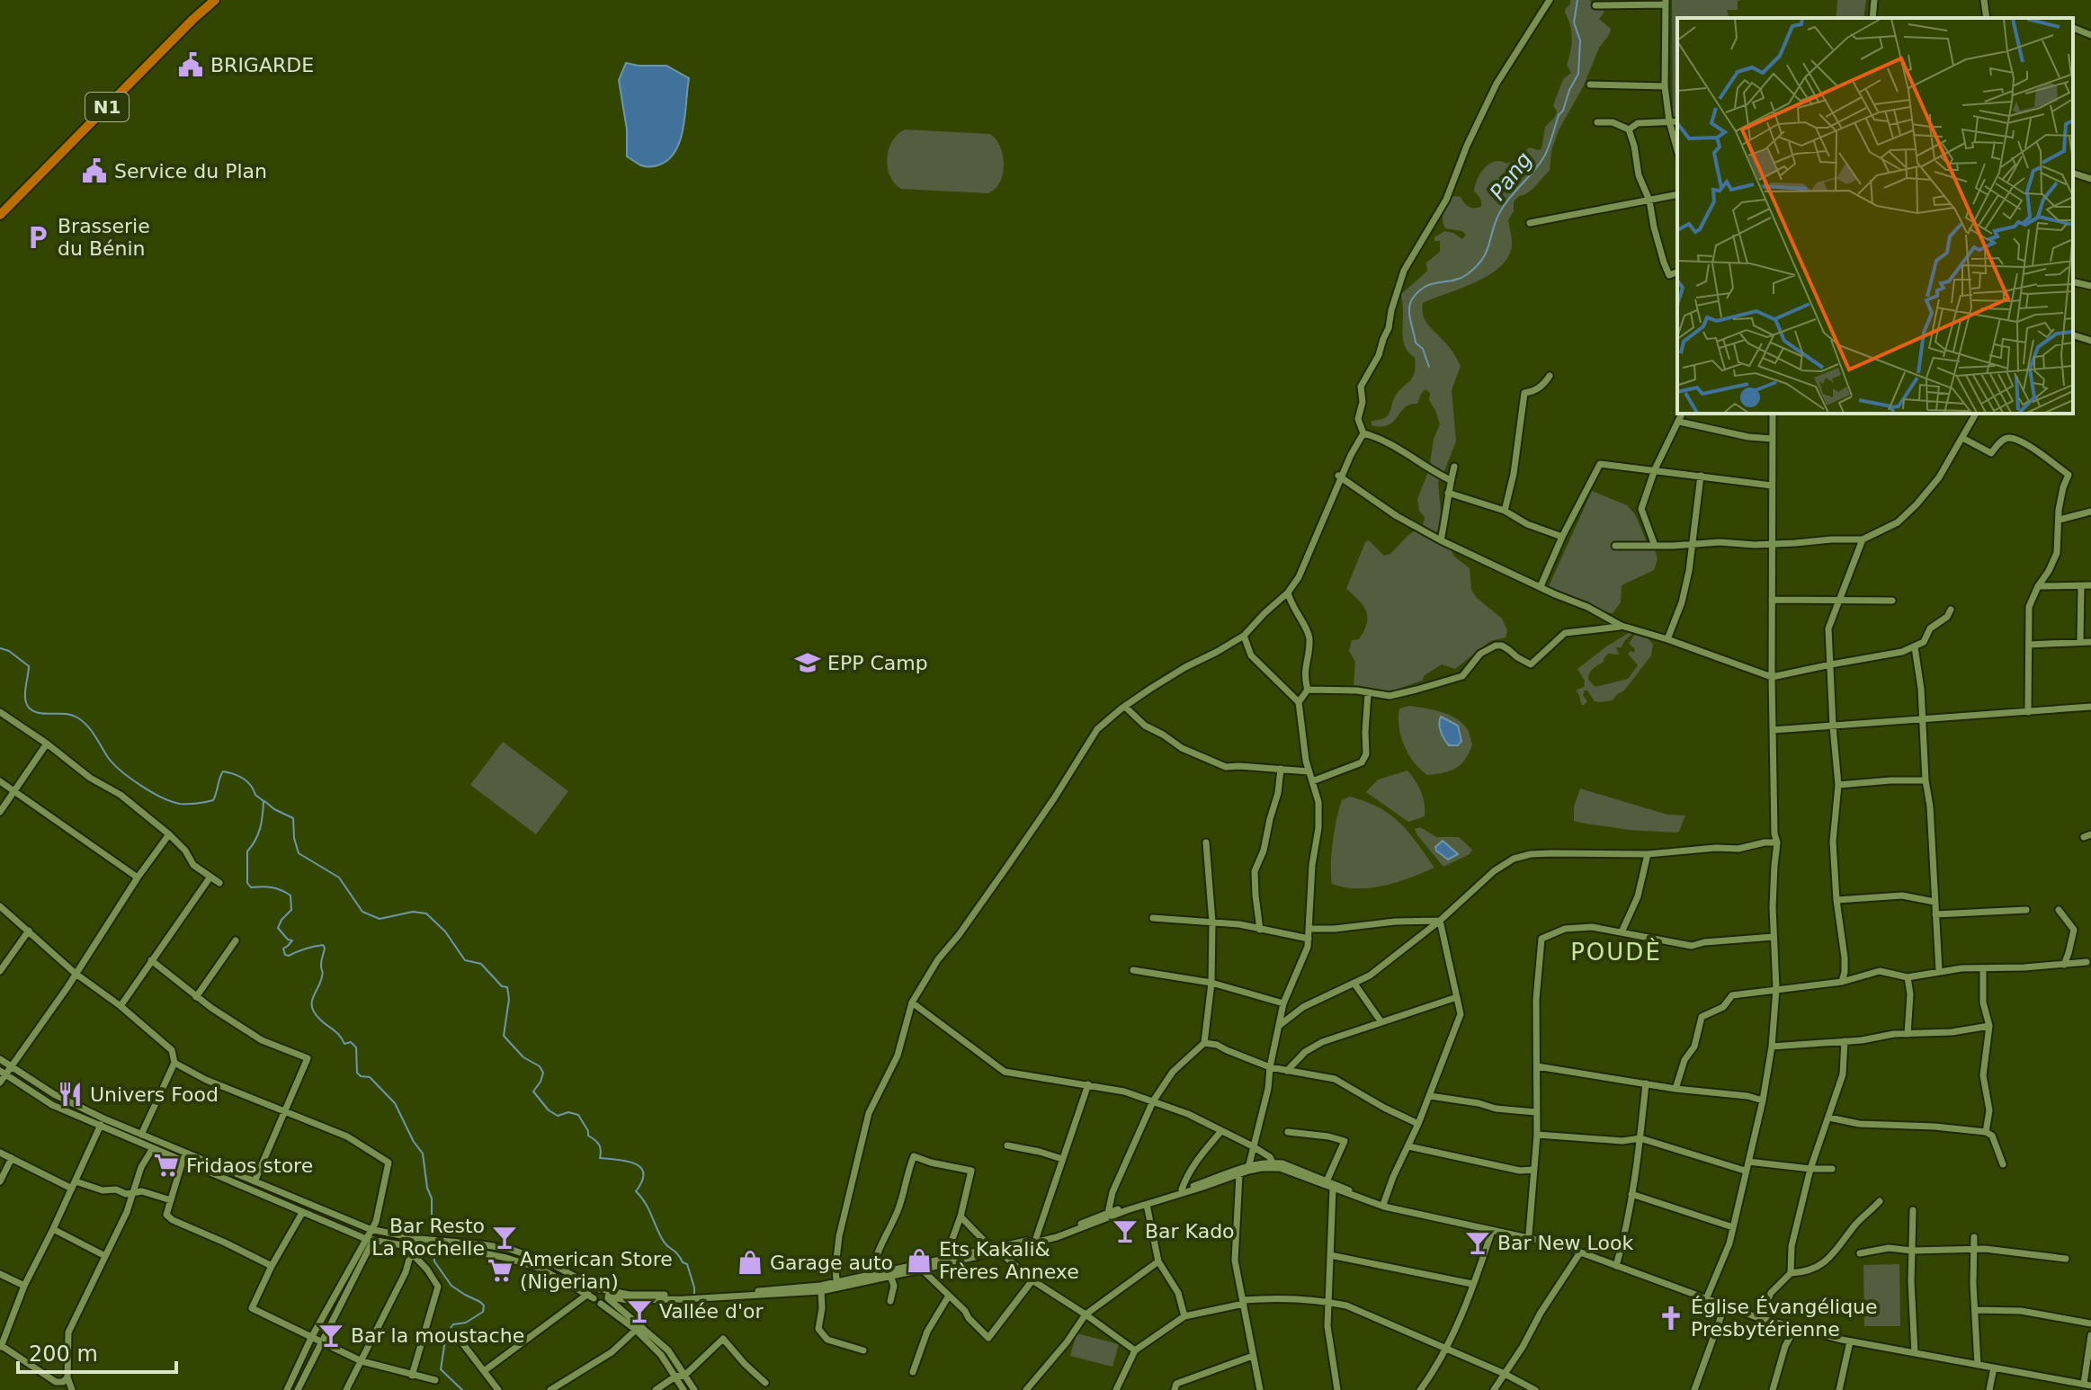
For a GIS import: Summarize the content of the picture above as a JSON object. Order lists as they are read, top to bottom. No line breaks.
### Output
{"streets":{"highway":["N1"]},"districts":["POUDÈ"],"water":["Pang"],"places":{"public building":["BRIGARDE","Service du Plan"],"parking":["Brasserie du Bénin"],"school or university":["EPP Camp"],"restaurant":["Univers Food"],"supermarket":["Fridaos store","American Store (Nigerian)"],"bar":["Bar Kado","Bar Resto La Rochelle","Bar New Look","Vallée d'or","Bar la moustache"],"shop":["Ets Kakali& Frères Annexe","Garage auto"],"church":["Église Évangélique Presbytérienne"]},"scale_bar":"200 m"}
